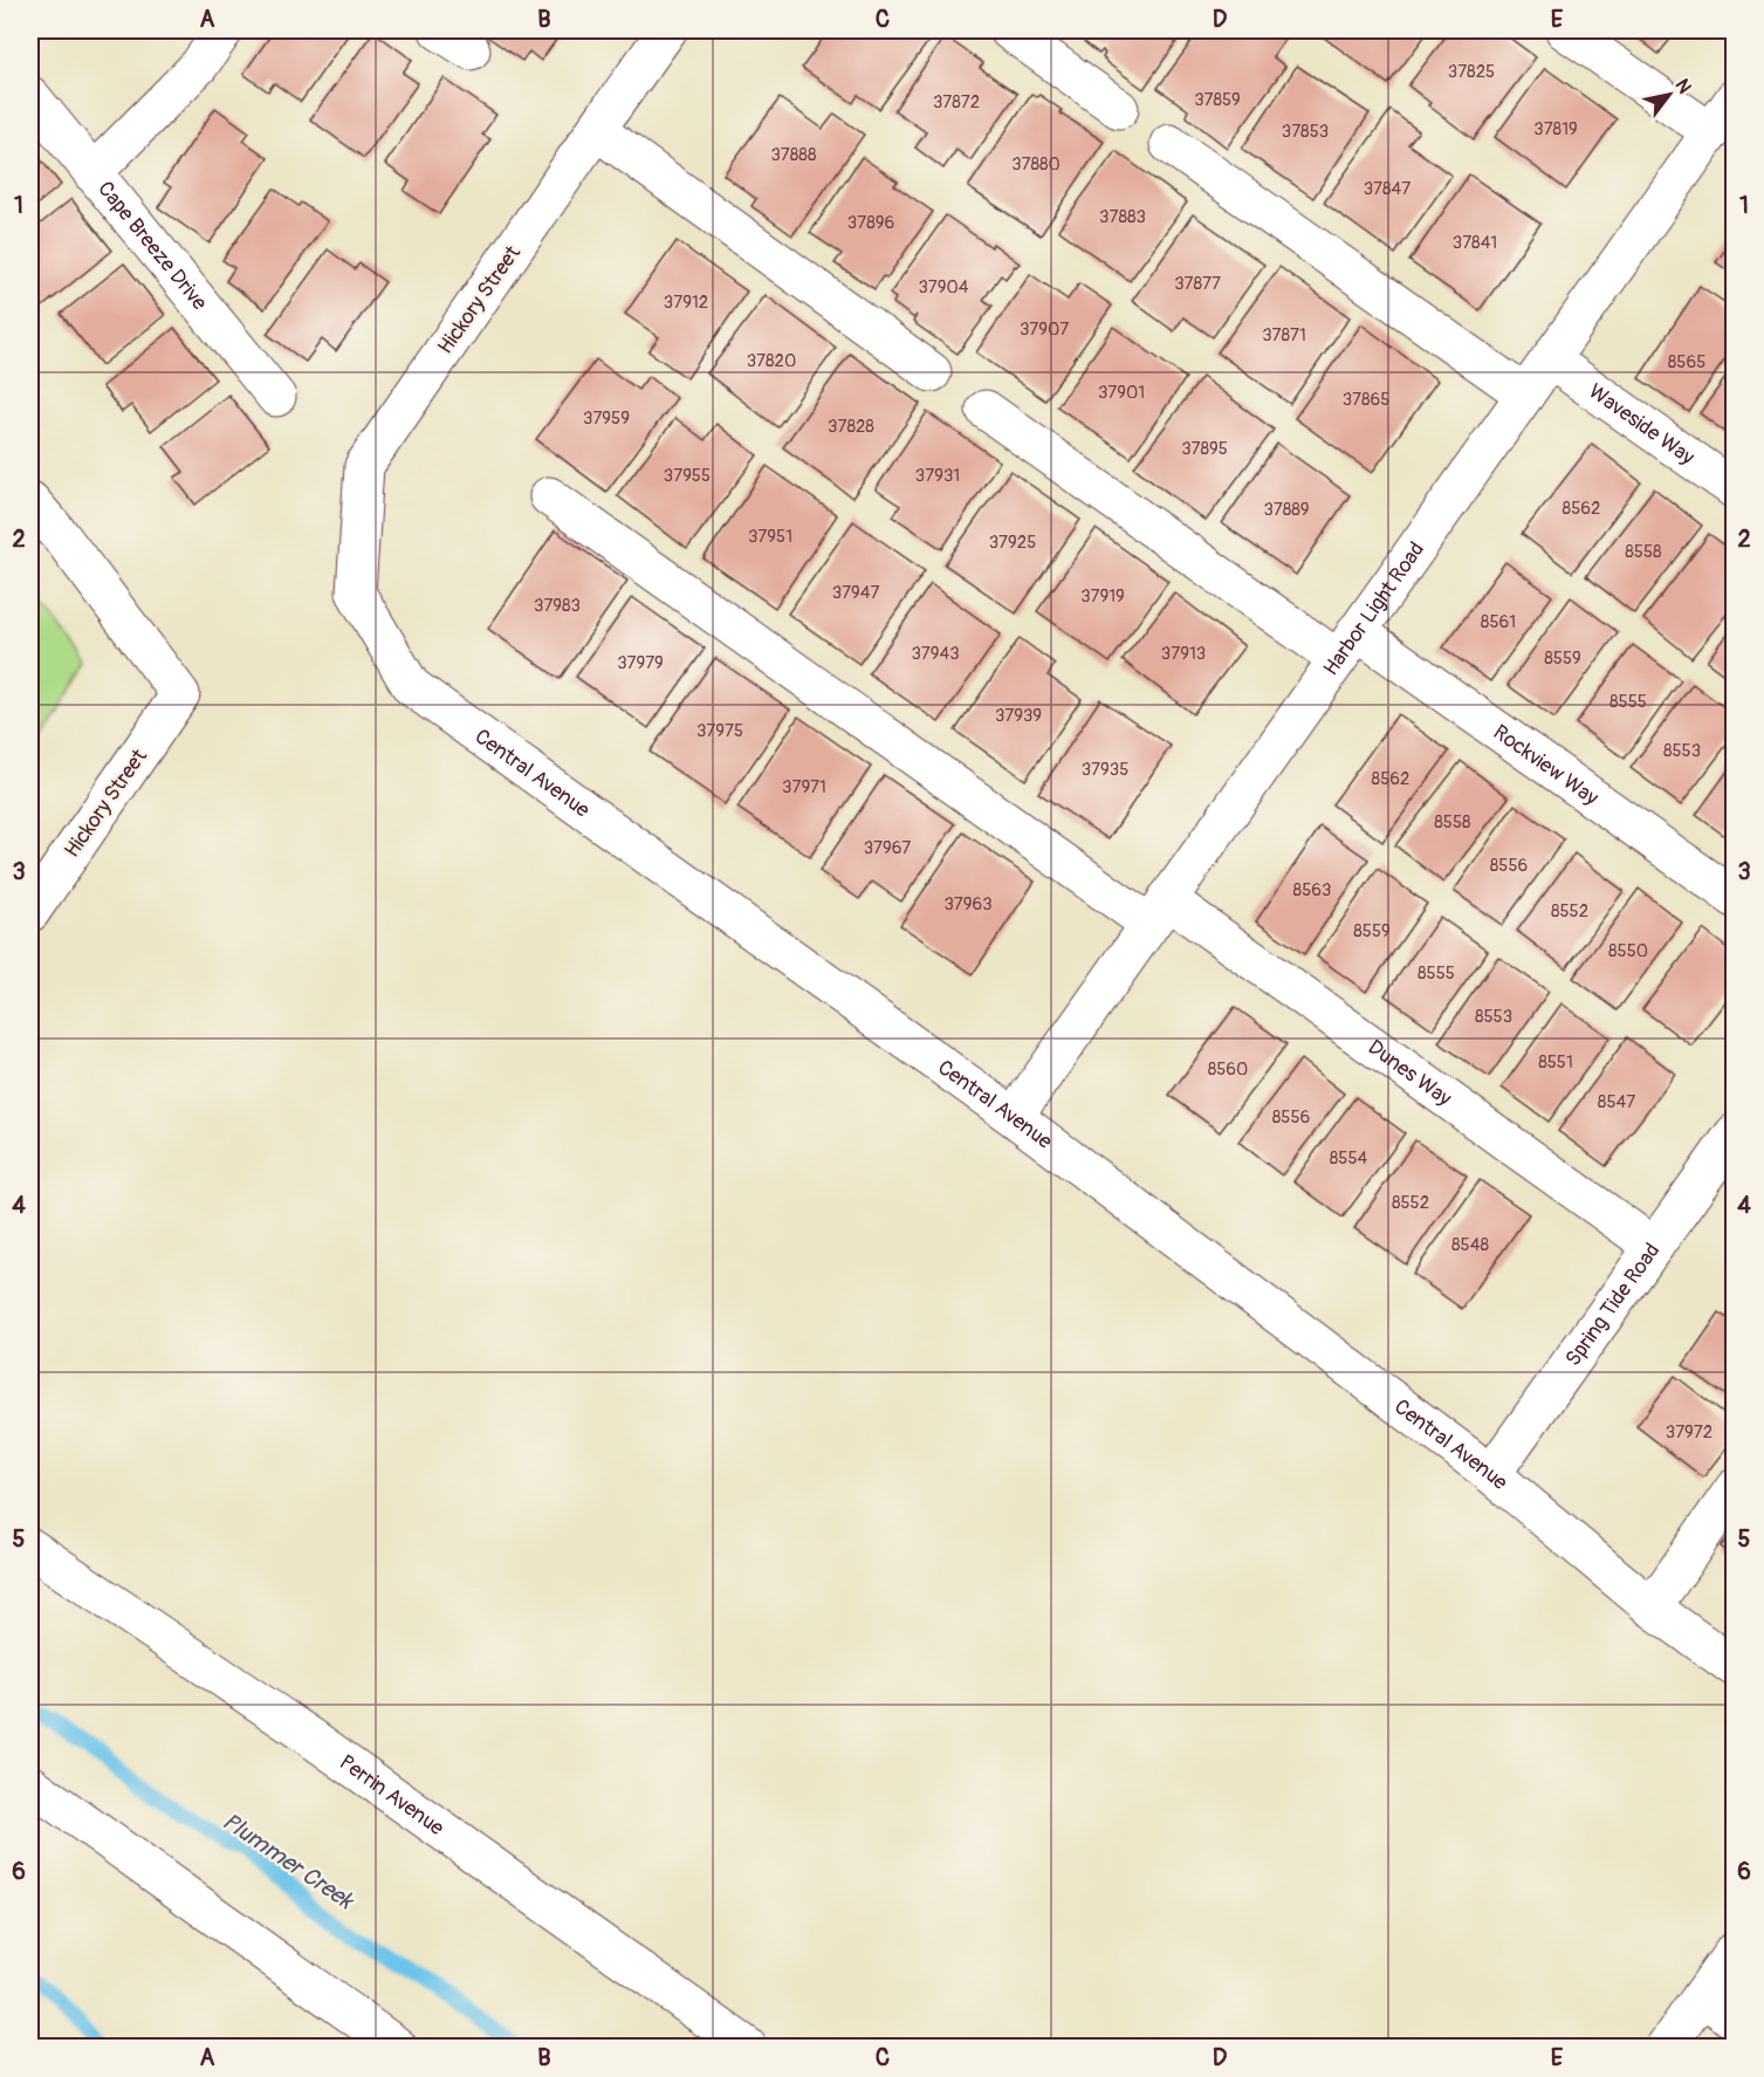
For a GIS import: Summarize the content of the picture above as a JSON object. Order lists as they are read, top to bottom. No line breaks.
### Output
{"streets":{"street":["Cape Breeze Drive","Hickory Street","Waveside Way","Harbor Light Road","Rockview Way","Central Avenue","Dunes Way","Spring Tide Road","Perrin Avenue"]},"crossings":[["Hickory Street","Central Avenue"],["Waveside Way","Harbor Light Road"],["Harbor Light Road","Rockview Way"],["Harbor Light Road","Central Avenue"],["Harbor Light Road","Dunes Way"],["Central Avenue","Spring Tide Road"],["Dunes Way","Spring Tide Road"]],"water":["Plummer Creek"],"house_numbers":["37825","37859","37872","37819","37853","37888","37880","37847","37883","37896","37841","37877","37904","37912","37907","37871","37820","8565","37901","37865","37959","37828","37895","37955","37931","8562","37889","37951","37925","8558","37947","37919","37983","8561","37943","37913","8559","37979","8555","37939","37975","8553","37935","8562","37971","8558","37967","8556","8563","37963","8552","8559","8550","8555","8553","8551","8560","8547","8556","8554","8552","8548","37972"],"north":"top right","grid":{"columns":["A","B","C","D","E"],"rows":["1","2","3","4","5","6"]}}
